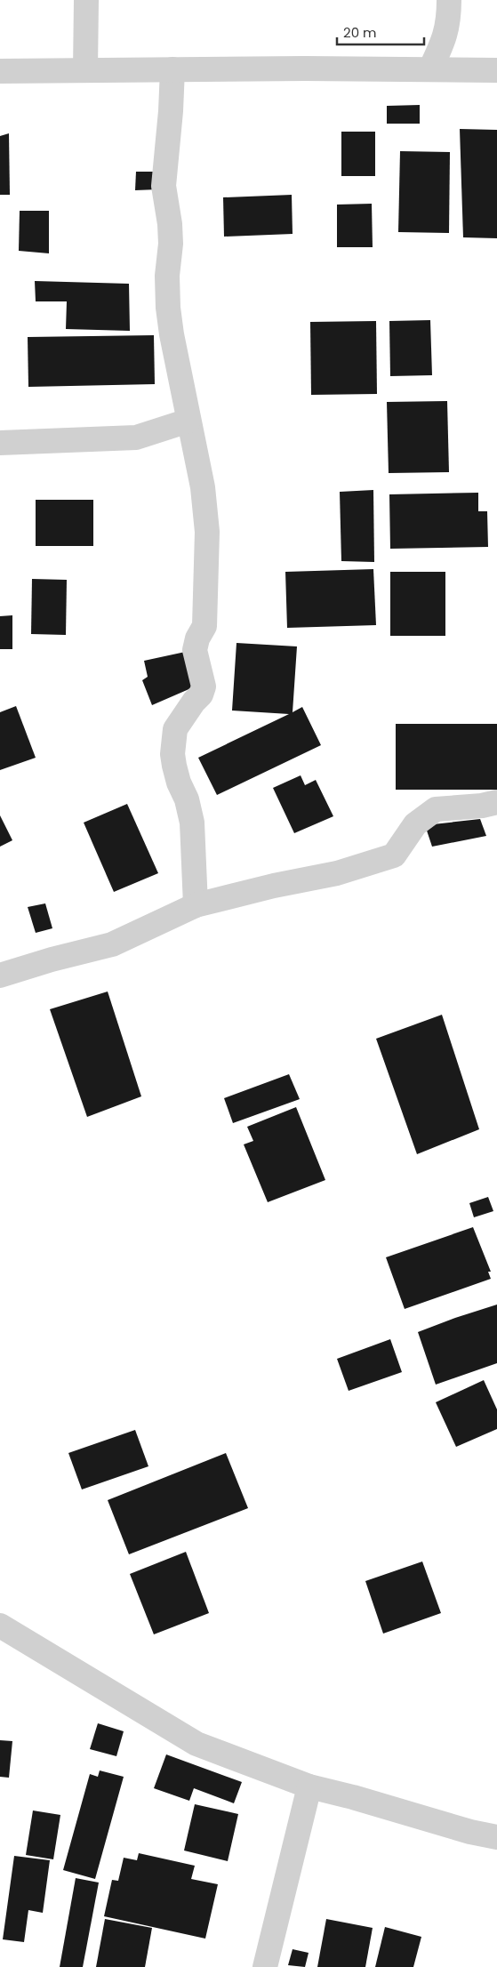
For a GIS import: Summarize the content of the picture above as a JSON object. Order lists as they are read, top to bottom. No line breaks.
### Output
{"scale_bar":"20 m"}
